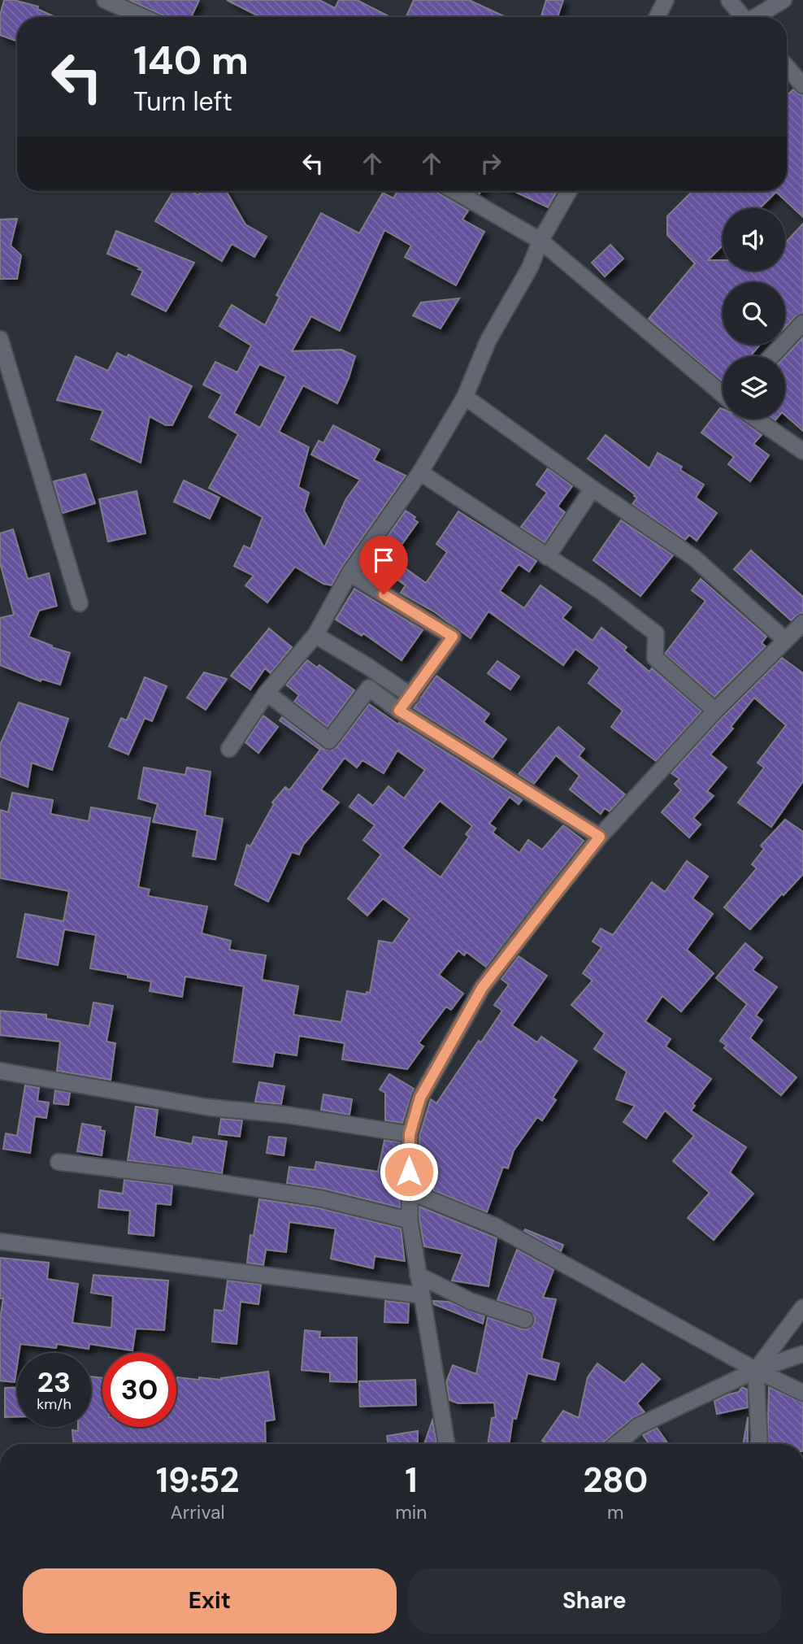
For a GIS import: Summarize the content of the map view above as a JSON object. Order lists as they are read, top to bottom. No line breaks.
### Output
{"page":{"turn":["140 m","Turn left"],"speed":"23 km/h","limit":"30","eta":["19:52","Arrival","1","min","280","m"],"buttons":["Exit","Share"]}}
